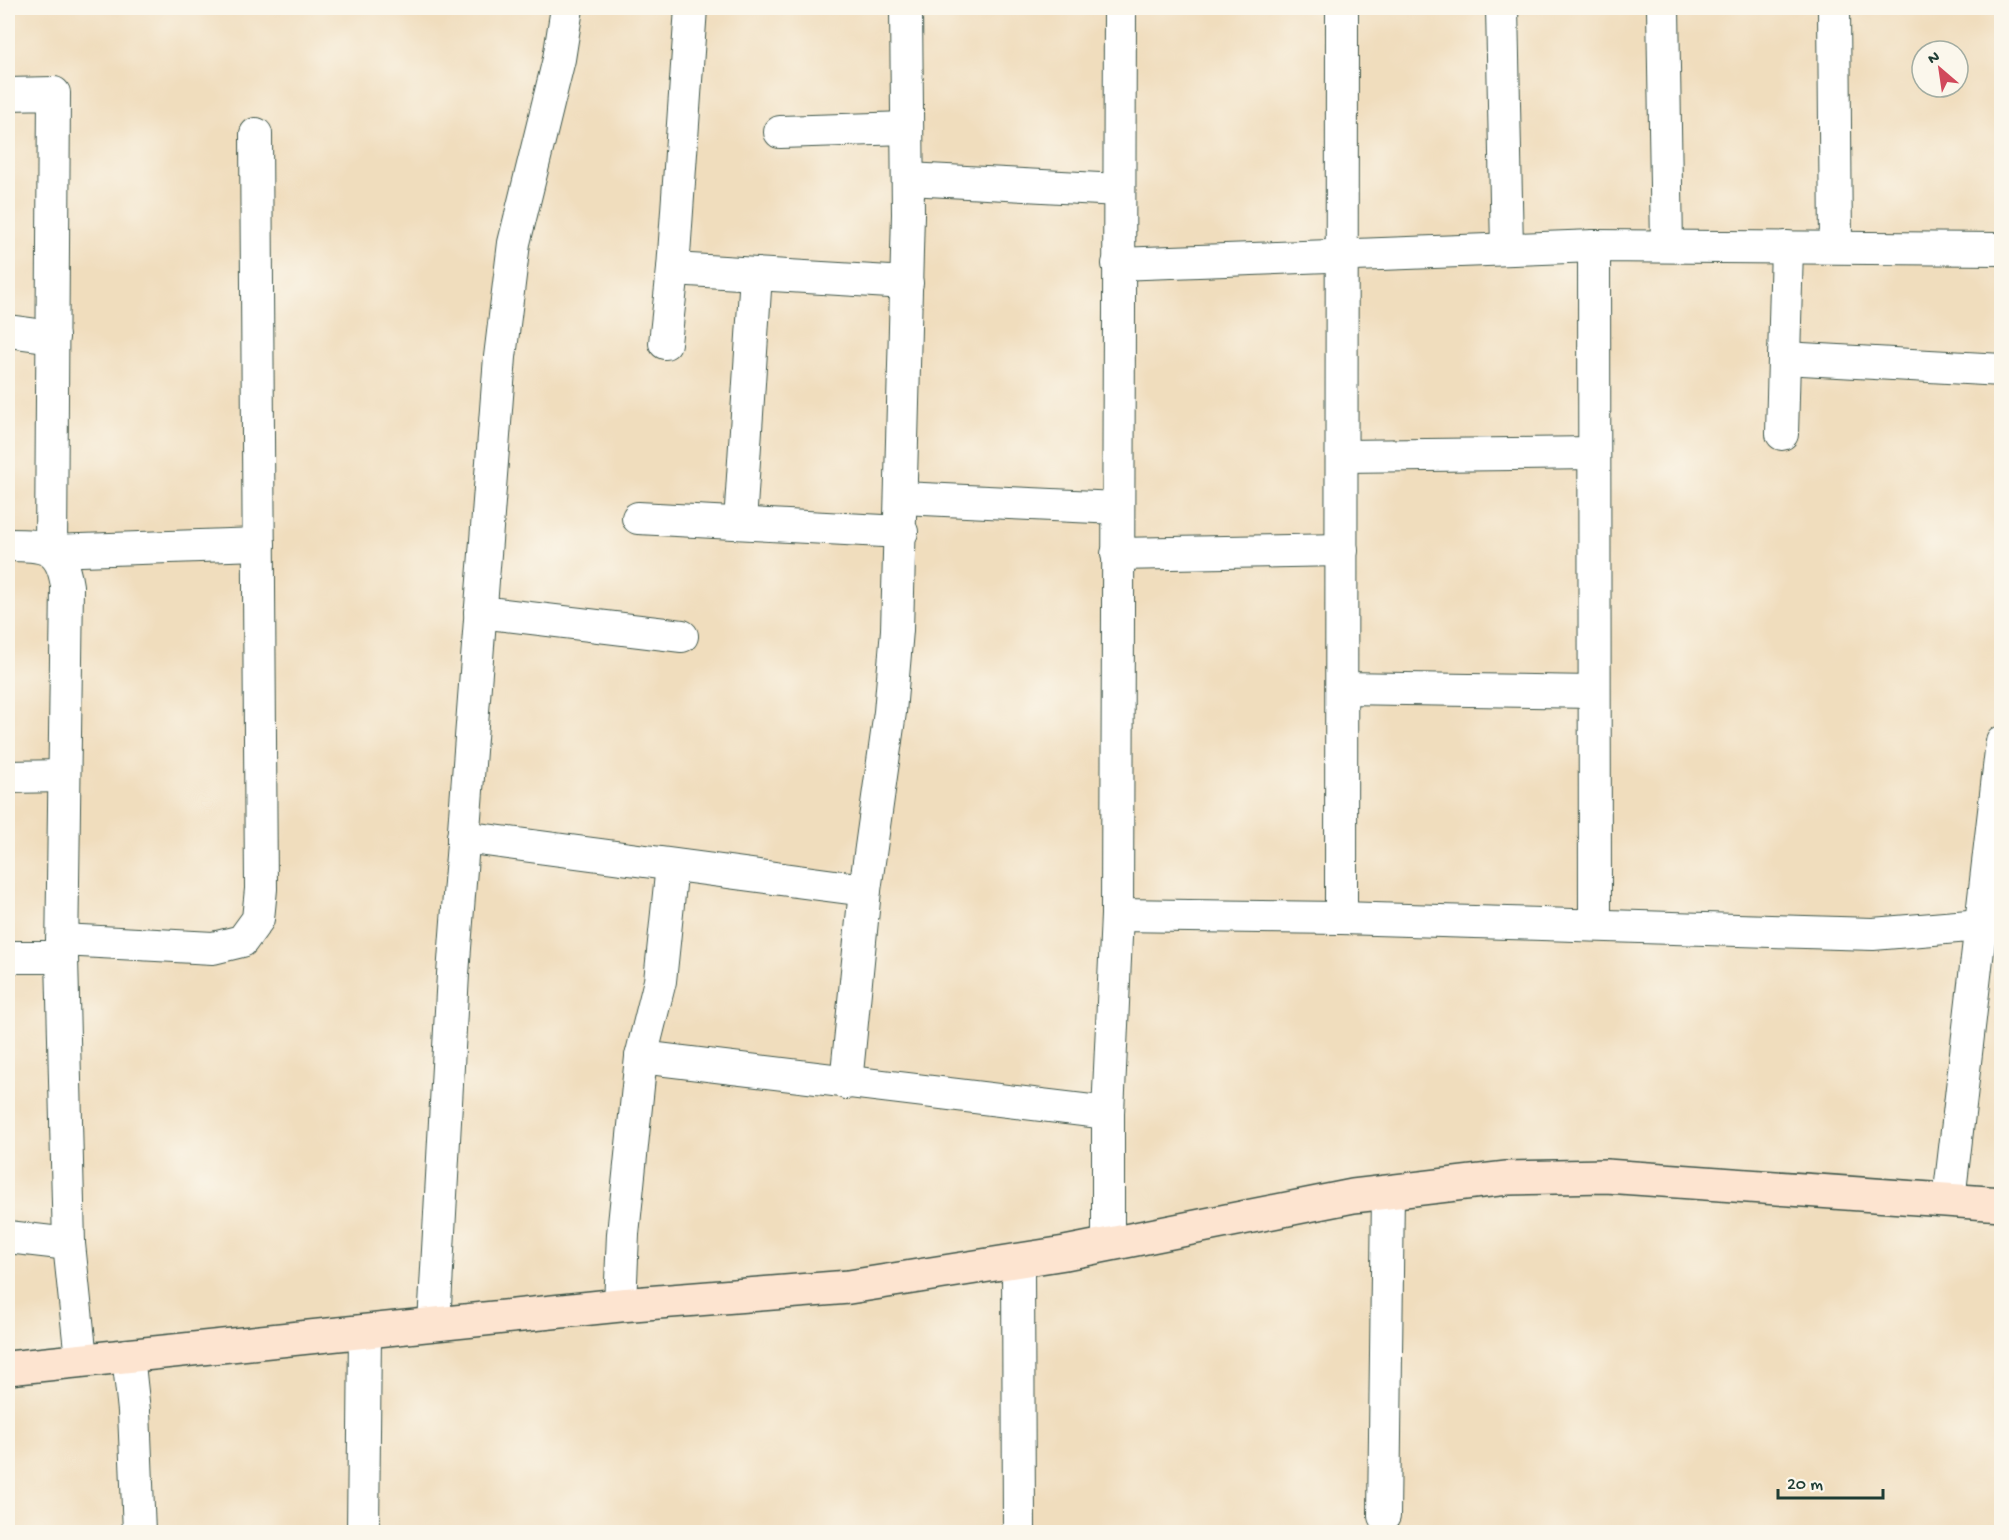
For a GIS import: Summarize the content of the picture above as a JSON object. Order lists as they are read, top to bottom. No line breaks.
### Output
{"scale_bar":"20 m","north":"top left"}
